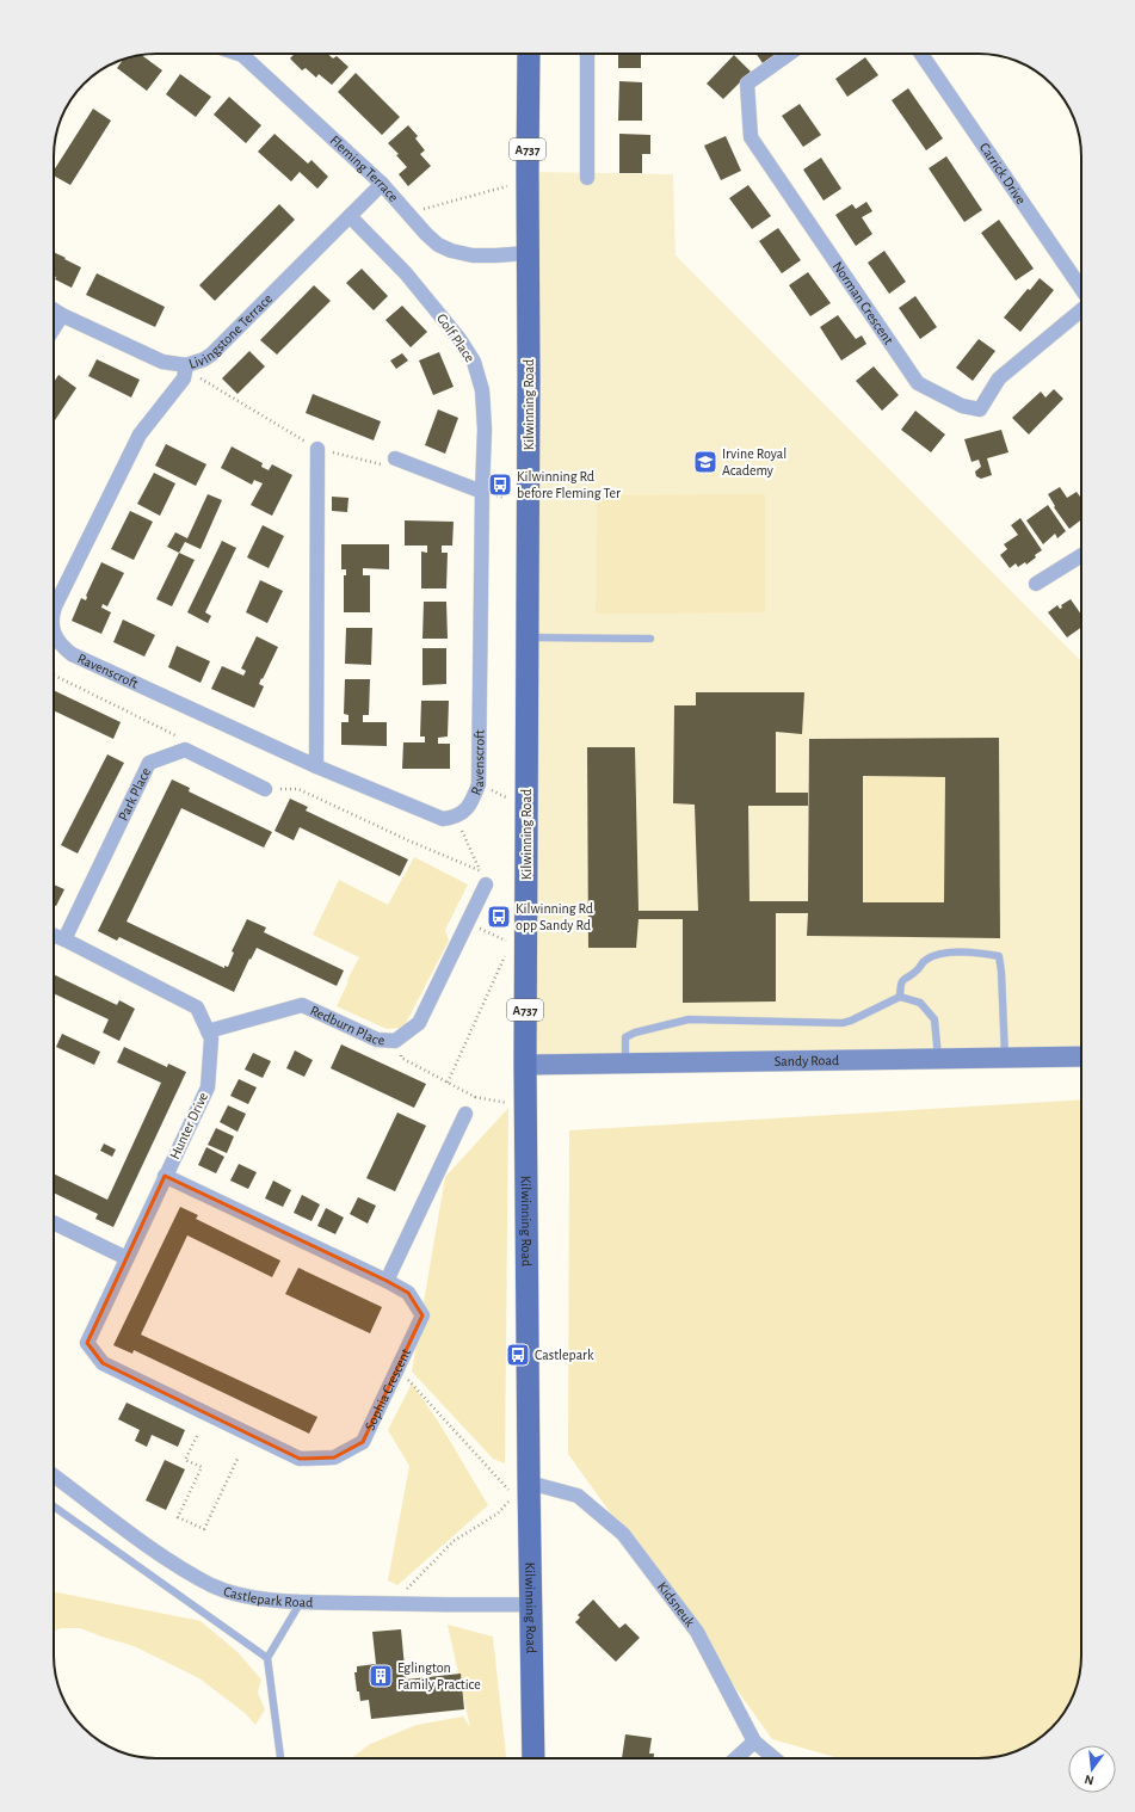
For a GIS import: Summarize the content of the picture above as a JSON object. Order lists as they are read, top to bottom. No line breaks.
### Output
{"streets":{"main road":["A737","Kilwinning Road","Sandy Road"],"street":["Fleming Terrace","Carrick Drive","Norman Crescent","Livingstone Terrace","Golf Place","Ravenscroft","Park Place","Redburn Place","Hunter Drive","Sophia Crescent","Castlepark Road","Kidsneuk"]},"crossings":[["Fleming Terrace","Livingstone Terrace"],["Fleming Terrace","Kilwinning Road"],["Livingstone Terrace","Golf Place"],["Livingstone Terrace","Ravenscroft"],["Golf Place","Ravenscroft"],["Kilwinning Road","Sandy Road"],["Kilwinning Road","Castlepark Road"],["Kilwinning Road","Kidsneuk"],["Park Place","Hunter Drive"],["Redburn Place","Hunter Drive"],["Hunter Drive","Sophia Crescent"]],"places":{"school or university":["Irvine Royal Academy"],"bus stop":["Kilwinning Rd before Fleming Ter","Kilwinning Rd opp Sandy Rd","Castlepark"],"building":["Eglington Family Practice"]},"north":"bottom"}
